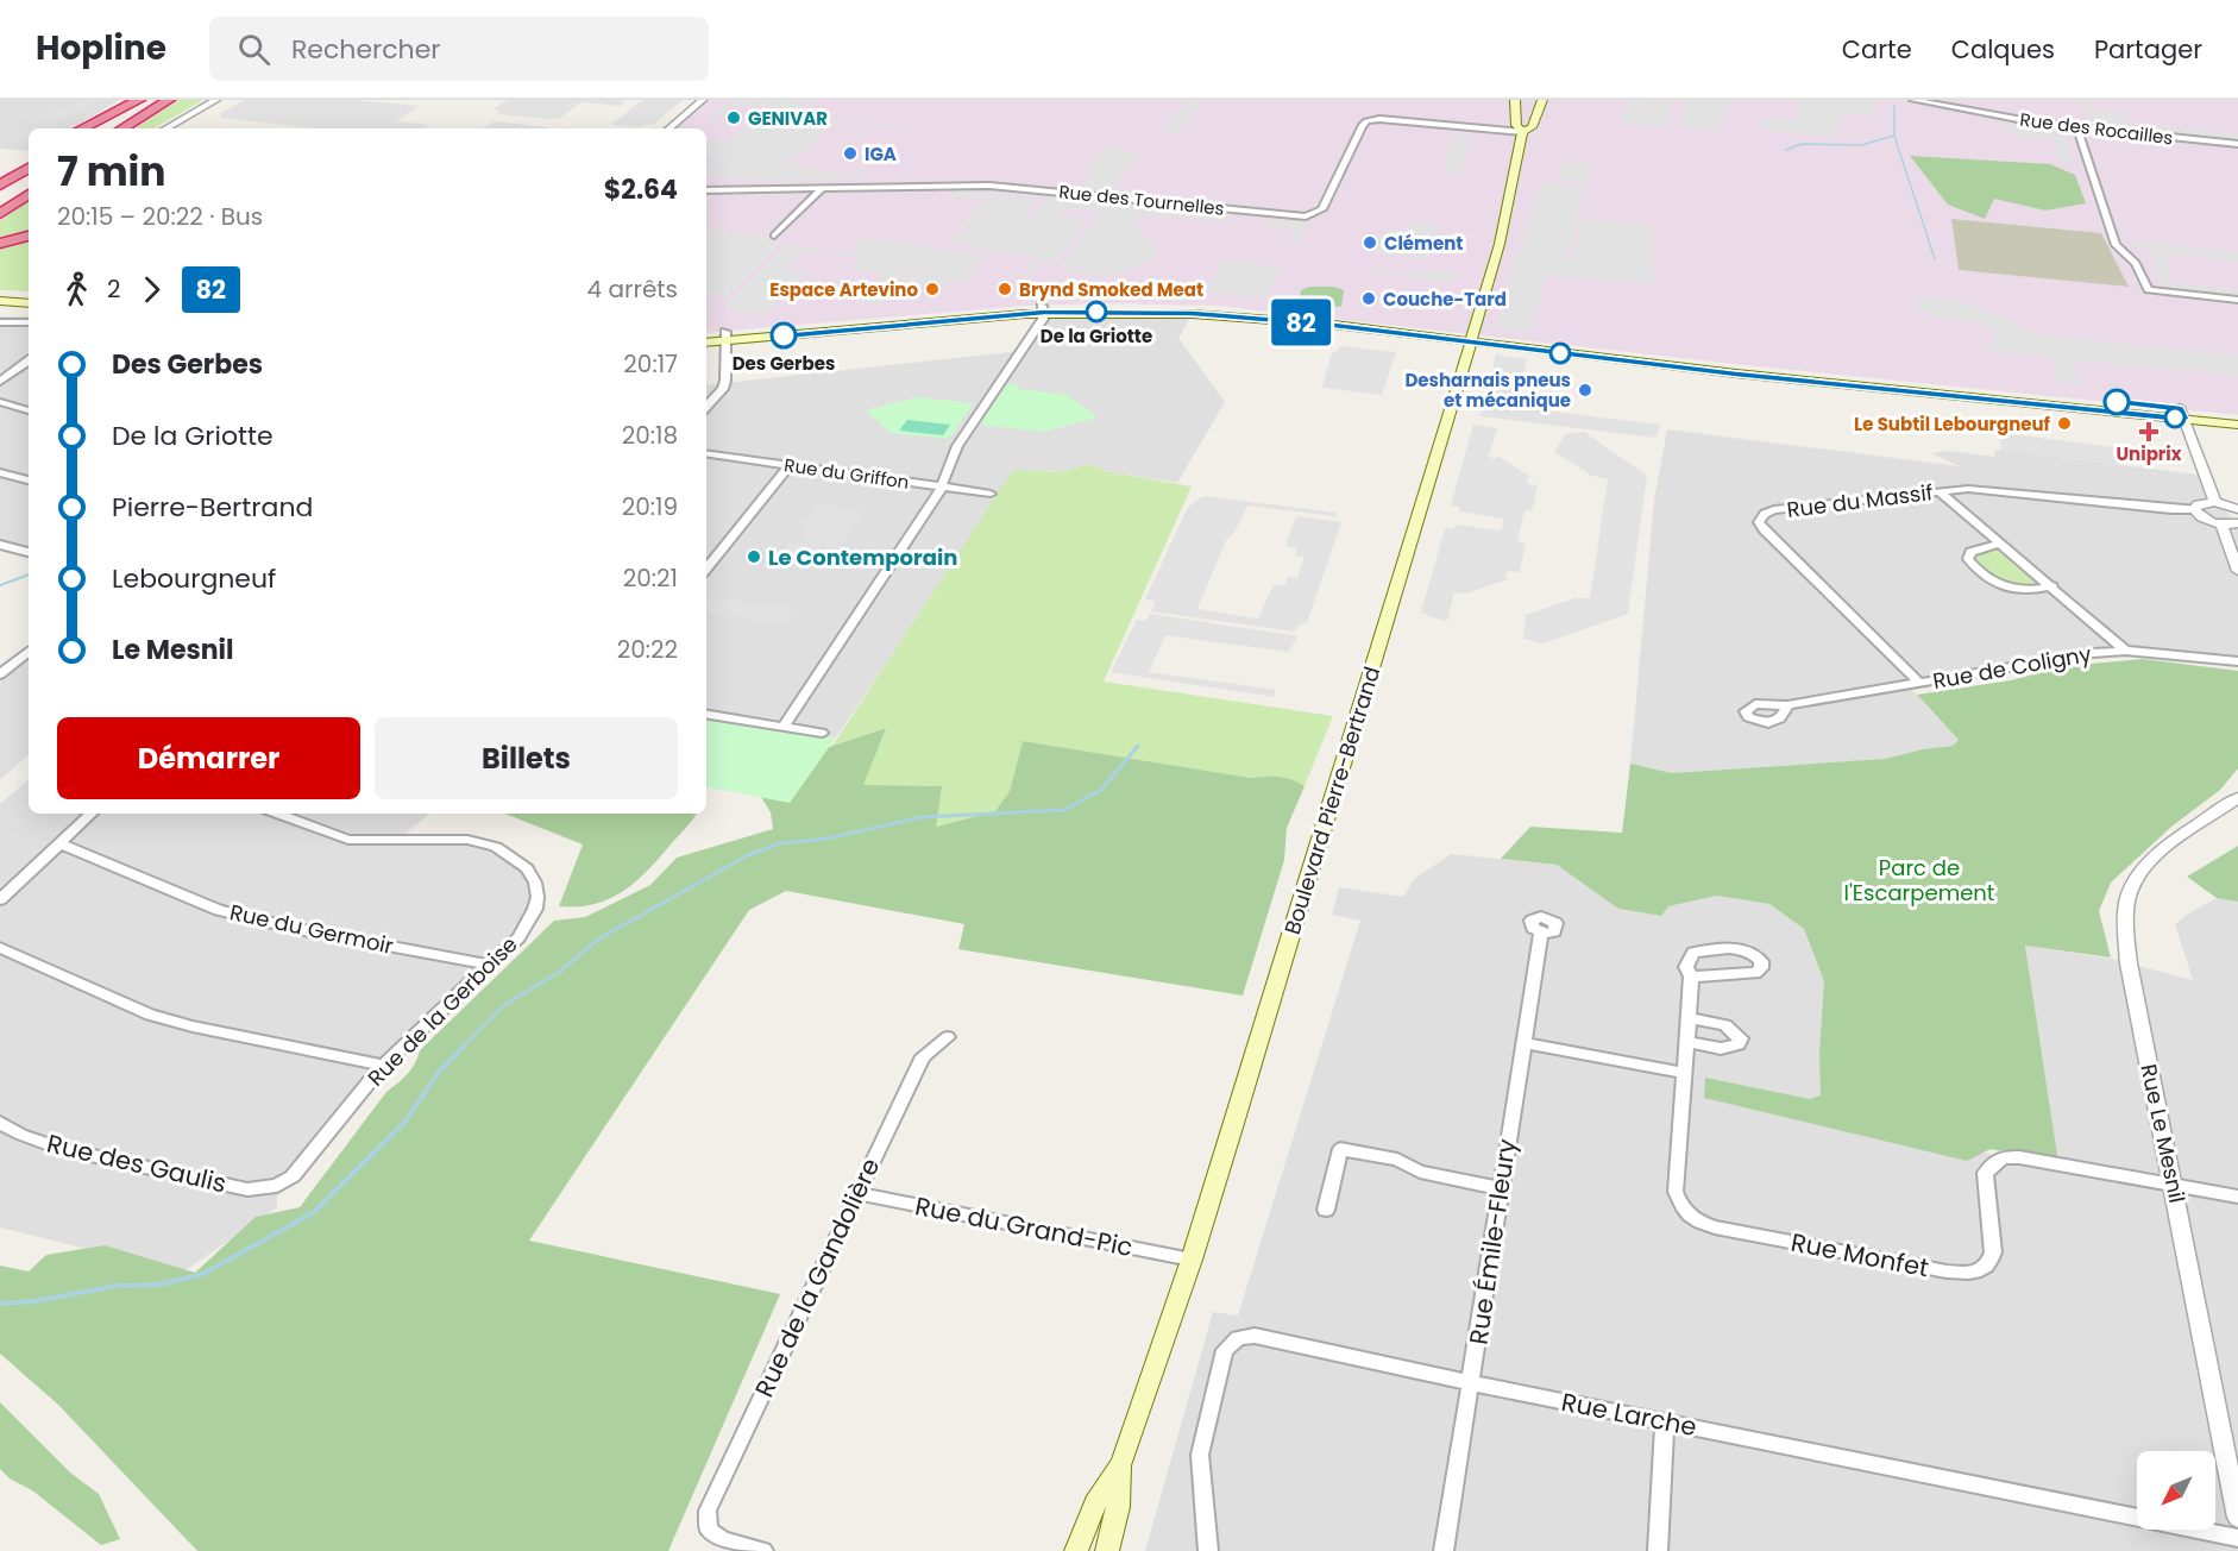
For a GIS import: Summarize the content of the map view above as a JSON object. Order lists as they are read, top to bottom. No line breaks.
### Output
{"streets":{"main road":["Boulevard Pierre-Bertrand"],"street":["Rue des Rocailles","Rue des Tournelles","Rue du Griffon","Rue du Massif","Rue de Coligny","Rue du Germoir","Rue de la Gerboise","Rue Le Mesnil","Rue des Gaulis","Rue du Grand-Pic","Rue Émile-Fleury","Rue Monfet","Rue de la Gandolière","Rue Larche"]},"crossings":[["Rue des Tournelles","Boulevard Pierre-Bertrand"],["Rue du Massif","Rue de Coligny"],["Boulevard Pierre-Bertrand","Rue du Grand-Pic"],["Rue du Germoir","Rue de la Gerboise"],["Rue de la Gerboise","Rue des Gaulis"],["Rue Le Mesnil","Rue Monfet"],["Rue du Grand-Pic","Rue de la Gandolière"],["Rue Émile-Fleury","Rue Larche"]],"parks":["Parc de l'Escarpement"],"places":{"other":["GENIVAR","IGA","Clément","Espace Artevino","Brynd Smoked Meat","Couche-Tard","De la Griotte","Des Gerbes","Desharnais pneus et mécanique","Le Subtil Lebourgneuf","Le Contemporain"],"health":["Uniprix"]},"lines":["bus line 82"],"north":"bottom left","page":{"header":"Hopline","search":"Rechercher","nav":["Carte","Calques","Partager"],"on_map":"82","heading":["7 min","20:15 – 20:22 · Bus","$2.64"],"legs":["2","82","4 arrêts"],"list":[{"name":"Des Gerbes","value":"20:17"},{"name":"De la Griotte","value":"20:18"},{"name":"Pierre-Bertrand","value":"20:19"},{"name":"Lebourgneuf","value":"20:21"},{"name":"Le Mesnil","value":"20:22"}],"buttons":["Démarrer","Billets"]}}
